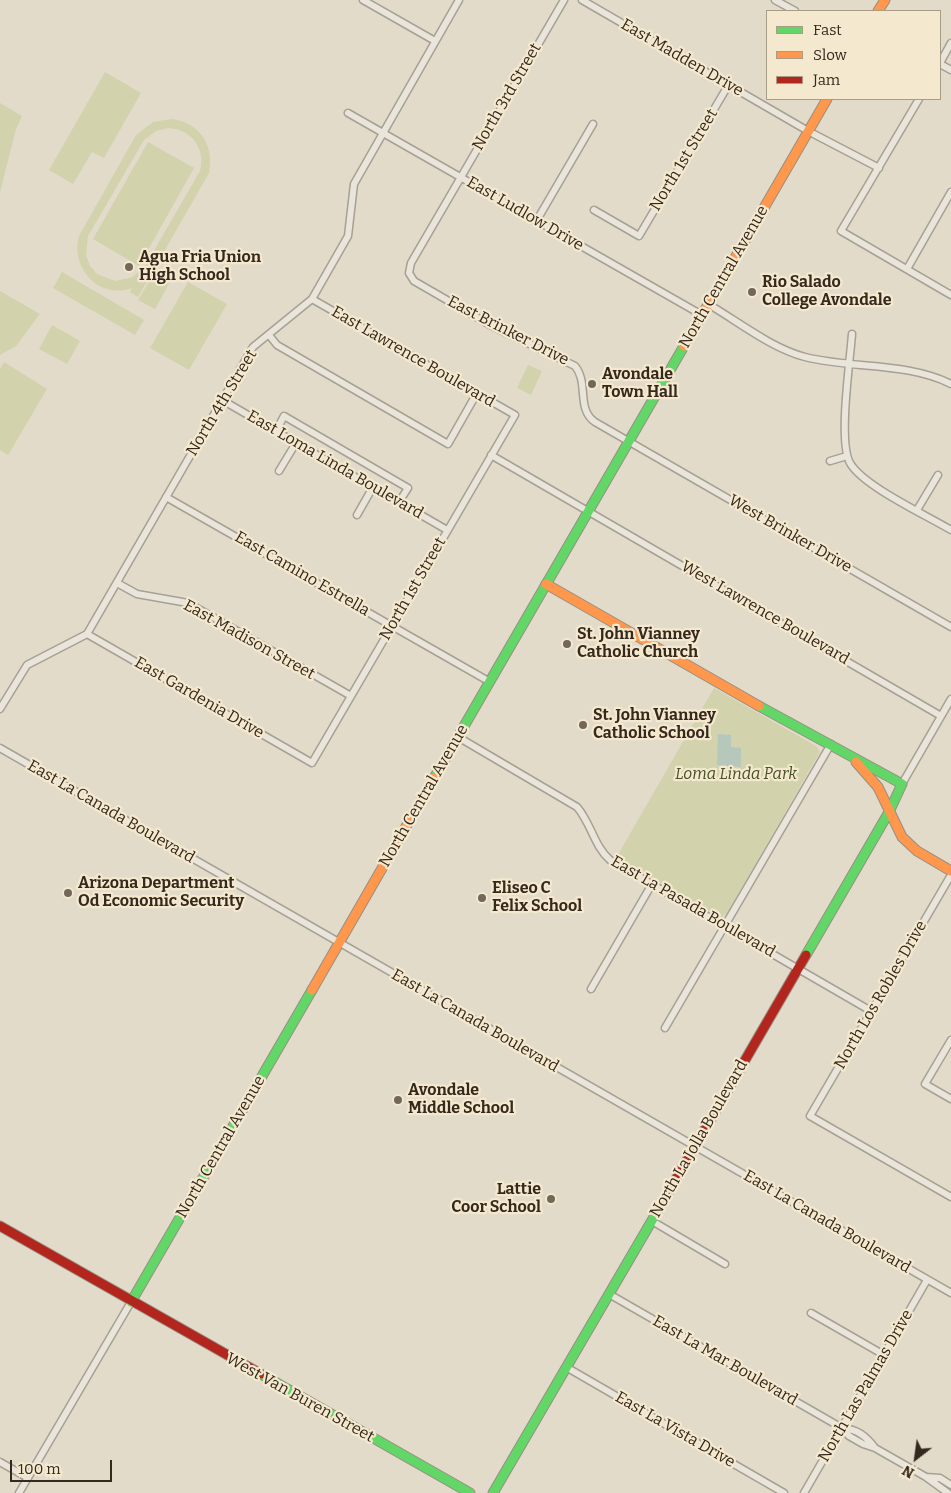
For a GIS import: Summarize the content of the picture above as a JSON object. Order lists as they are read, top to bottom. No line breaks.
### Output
{"streets":{"street":["East Madden Drive","North 3rd Street","North 1st Street","East Ludlow Drive","North Central Avenue","East Brinker Drive","East Lawrence Boulevard","North 4th Street","East Loma Linda Boulevard","West Brinker Drive","East Camino Estrella","West Lawrence Boulevard","East Madison Street","East Gardenia Drive","East La Canada Boulevard","East La Pasada Boulevard","North Los Robles Drive","North La Jolla Boulevard","East La Mar Boulevard","North Las Palmas Drive","West Van Buren Street","East La Vista Drive"]},"crossings":[["East Madden Drive","North 1st Street"],["East Madden Drive","North Central Avenue"],["North 3rd Street","East Ludlow Drive"],["North 3rd Street","East Brinker Drive"],["North 1st Street","East Lawrence Boulevard"],["North 1st Street","East Loma Linda Boulevard"],["North 1st Street","East Camino Estrella"],["North 1st Street","East Madison Street"],["North 1st Street","East Gardenia Drive"],["East Ludlow Drive","North Central Avenue"],["East Ludlow Drive","North 4th Street"],["North Central Avenue","East Brinker Drive"],["North Central Avenue","West Brinker Drive"],["North Central Avenue","East Camino Estrella"],["North Central Avenue","West Lawrence Boulevard"],["North Central Avenue","East La Canada Boulevard"],["North Central Avenue","East La Pasada Boulevard"],["North Central Avenue","West Van Buren Street"],["East Brinker Drive","West Brinker Drive"],["East Lawrence Boulevard","North 4th Street"],["North 4th Street","East Loma Linda Boulevard"],["North 4th Street","East Camino Estrella"],["North 4th Street","East Madison Street"],["North 4th Street","East Gardenia Drive"],["East La Canada Boulevard","North La Jolla Boulevard"],["East La Canada Boulevard","North Las Palmas Drive"],["East La Pasada Boulevard","North Los Robles Drive"],["East La Pasada Boulevard","North La Jolla Boulevard"],["North La Jolla Boulevard","East La Mar Boulevard"],["North La Jolla Boulevard","East La Vista Drive"],["East La Mar Boulevard","North Las Palmas Drive"]],"parks":["Loma Linda Park"],"places":["Agua Fria Union High School","Rio Salado College Avondale","Avondale Town Hall","St. John Vianney Catholic Church","St. John Vianney Catholic School","Arizona Department Od Economic Security","Eliseo C Felix School","Avondale Middle School","Lattie Coor School"],"legend":["Fast","Slow","Jam"],"scale_bar":"100 m","north":"bottom left"}
